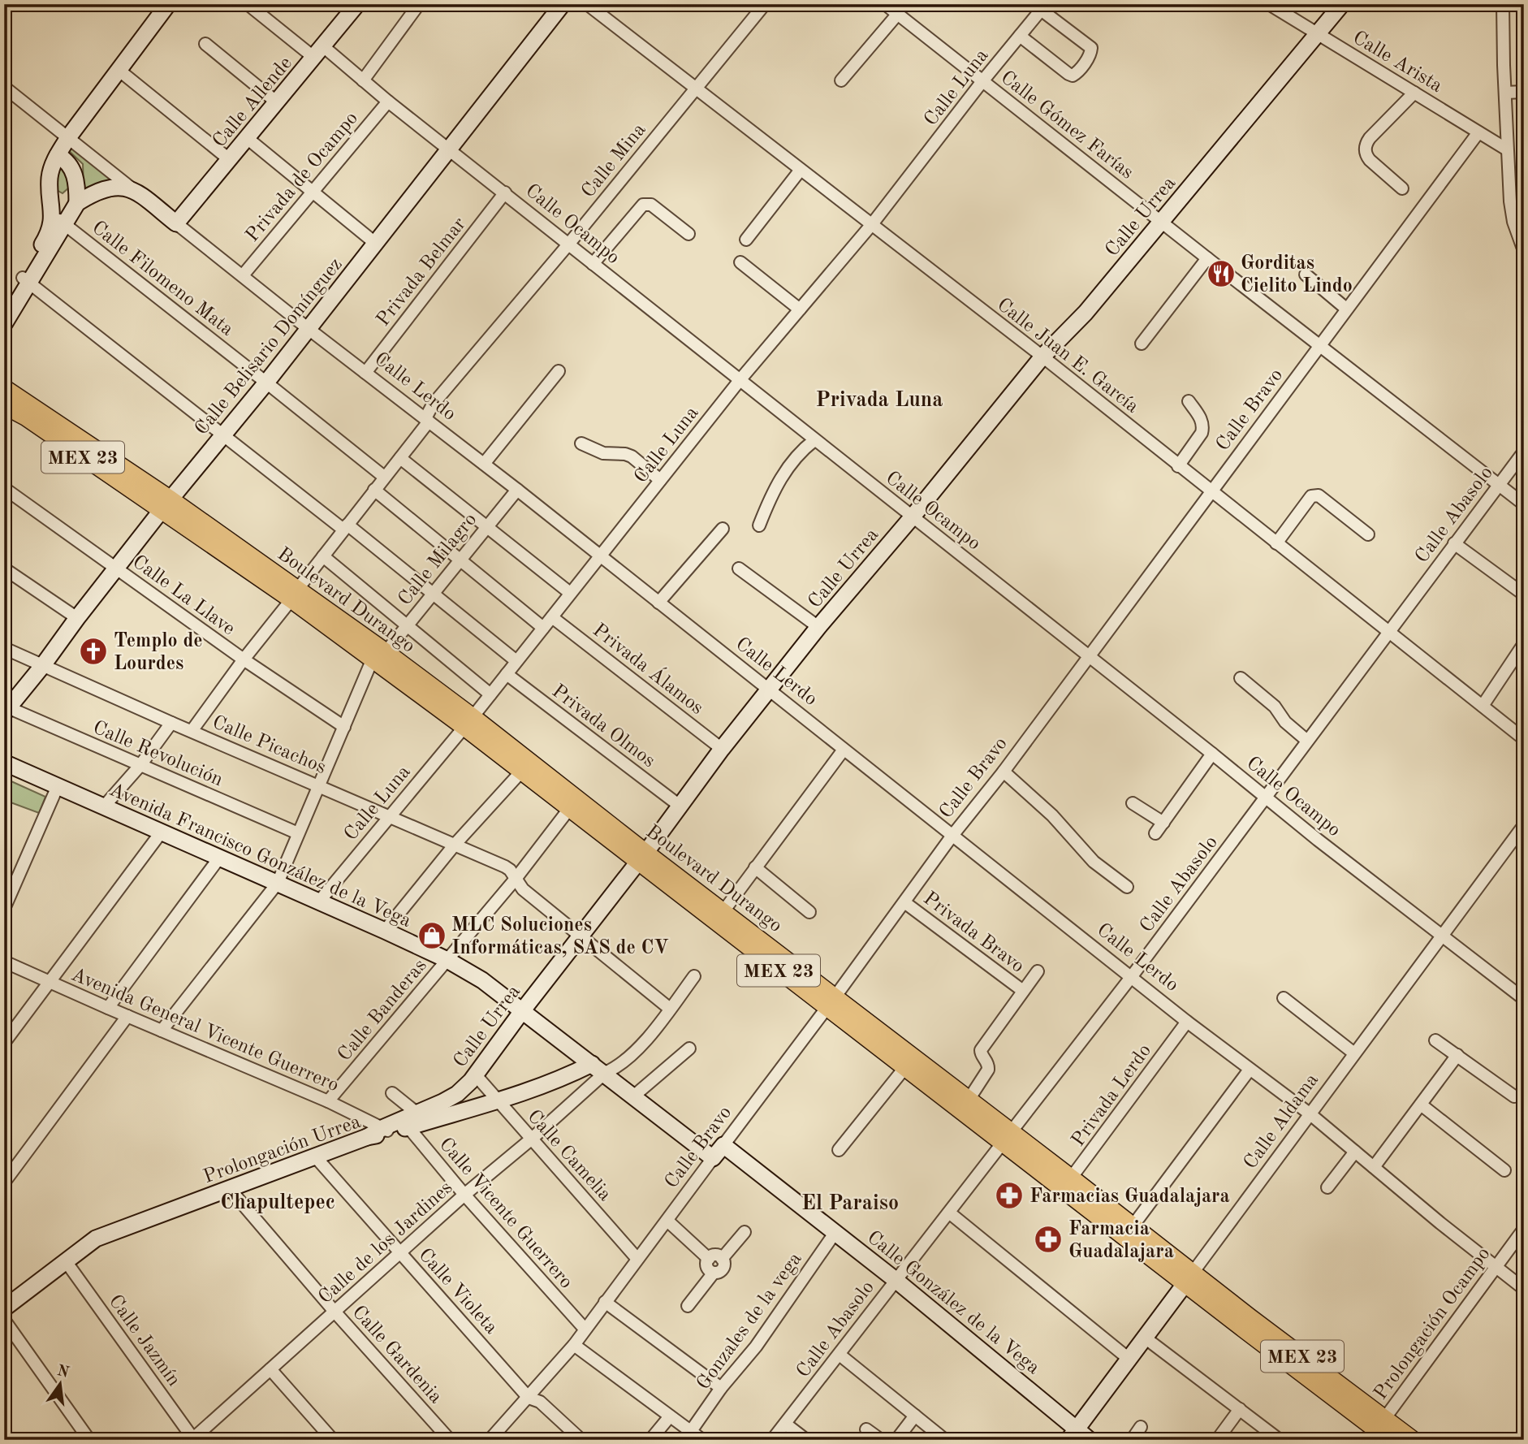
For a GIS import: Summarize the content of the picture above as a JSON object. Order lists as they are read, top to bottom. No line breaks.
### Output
{"streets":{"main road":["MEX 23","Boulevard Durango"],"street":["Calle Arista","Calle Luna","Calle Allende","Calle Gómez Farías","Calle Mina","Privada de Ocampo","Calle Urrea","Calle Ocampo","Privada Belmar","Calle Filomeno Mata","Calle Belisario Domínguez","Calle Juan E. García","Calle Lerdo","Calle Bravo","Calle Abasolo","Calle Milagro","Calle La Llave","Privada Álamos","Privada Olmos","Calle Picachos","Calle Revolución","Avenida Francisco González de la Vega","Privada Bravo","Calle Banderas","Avenida General Vicente Guerrero","Privada Lerdo","Calle Aldama","Prolongación Urrea","Calle Camelia","Calle Vicente Guerrero","Calle de los Jardines","Calle Violeta","Calle González de la Vega","Gonzales de la vega","Prolongación Ocampo","Calle Jazmín","Calle Gardenia"]},"crossings":[["Calle Arista","Calle Urrea"],["Calle Arista","Calle Bravo"],["Calle Luna","Calle Gómez Farías"],["Calle Luna","Calle Ocampo"],["Calle Luna","Calle Juan E. García"],["Calle Luna","Calle Lerdo"],["Calle Luna","Boulevard Durango"],["Calle Luna","Privada Álamos"],["Calle Luna","Privada Olmos"],["Calle Luna","Calle Picachos"],["Calle Luna","Avenida Francisco González de la Vega"],["Calle Allende","Calle Ocampo"],["Calle Allende","Calle Lerdo"],["Calle Gómez Farías","Calle Urrea"],["Calle Gómez Farías","Calle Bravo"],["Calle Gómez Farías","Calle Abasolo"],["Calle Mina","Calle Ocampo"],["Calle Mina","Calle Filomeno Mata"],["Calle Mina","Calle Juan E. García"],["Calle Mina","Calle Lerdo"],["Calle Mina","Calle La Llave"],["Calle Mina","Boulevard Durango"],["Calle Mina","Calle Picachos"],["Privada de Ocampo","Calle Ocampo"],["Privada de Ocampo","Calle Lerdo"],["Calle Urrea","Calle Ocampo"],["Calle Urrea","Calle Juan E. García"],["Calle Urrea","Calle Lerdo"],["Calle Urrea","Boulevard Durango"],["Calle Urrea","Privada Álamos"],["Calle Urrea","Privada Olmos"],["Calle Urrea","Calle Picachos"],["Calle Urrea","Avenida Francisco González de la Vega"],["Calle Urrea","Prolongación Urrea"],["Calle Urrea","Calle Camelia"],["Calle Urrea","Calle Vicente Guerrero"],["Calle Ocampo","Privada Belmar"],["Calle Ocampo","Calle Belisario Domínguez"],["Calle Ocampo","Calle Bravo"],["Calle Ocampo","Calle Abasolo"],["Calle Ocampo","Calle Aldama"],["Privada Belmar","Calle Lerdo"],["Calle Filomeno Mata","Calle Belisario Domínguez"],["Calle Belisario Domínguez","Calle Lerdo"],["Calle Belisario Domínguez","Calle La Llave"],["Calle Belisario Domínguez","Boulevard Durango"],["Calle Belisario Domínguez","Calle Picachos"],["Calle Belisario Domínguez","Calle Revolución"],["Calle Juan E. García","Calle Bravo"],["Calle Juan E. García","Calle Abasolo"],["Calle Lerdo","Calle Bravo"],["Calle Lerdo","Calle Abasolo"],["Calle Lerdo","Calle Milagro"],["Calle Lerdo","Privada Lerdo"],["Calle Lerdo","Calle Aldama"],["Calle Lerdo","Prolongación Ocampo"],["Calle Bravo","Boulevard Durango"],["Calle Bravo","Avenida Francisco González de la Vega"],["Calle Bravo","Privada Bravo"],["Calle Bravo","Calle Camelia"],["Calle Bravo","Calle Vicente Guerrero"],["Calle Bravo","Calle Violeta"],["Calle Bravo","Calle González de la Vega"],["Calle Abasolo","Boulevard Durango"],["Calle Abasolo","Calle González de la Vega"],["Calle Milagro","Calle La Llave"],["Calle Milagro","Boulevard Durango"],["Calle Milagro","Calle Picachos"],["Calle Milagro","Calle Revolución"],["Calle Milagro","Avenida Francisco González de la Vega"],["Calle Milagro","Avenida General Vicente Guerrero"],["Boulevard Durango","Privada Bravo"],["Boulevard Durango","Calle Banderas"],["Boulevard Durango","Privada Lerdo"],["Boulevard Durango","Calle Aldama"],["Boulevard Durango","Prolongación Ocampo"],["Calle Picachos","Calle Banderas"],["Calle Picachos","Calle de los Jardines"],["Avenida Francisco González de la Vega","Calle Banderas"],["Avenida Francisco González de la Vega","Prolongación Urrea"],["Avenida Francisco González de la Vega","Calle de los Jardines"],["Calle Banderas","Avenida General Vicente Guerrero"],["Avenida General Vicente Guerrero","Prolongación Urrea"],["Calle Aldama","Calle González de la Vega"],["Prolongación Urrea","Calle Camelia"],["Prolongación Urrea","Calle Vicente Guerrero"],["Prolongación Urrea","Calle de los Jardines"],["Prolongación Urrea","Calle Violeta"],["Prolongación Urrea","Calle Jazmín"],["Prolongación Urrea","Calle Gardenia"],["Calle Camelia","Calle de los Jardines"],["Calle Vicente Guerrero","Calle de los Jardines"],["Calle de los Jardines","Calle Violeta"],["Calle de los Jardines","Calle Jazmín"],["Calle de los Jardines","Calle Gardenia"],["Calle González de la Vega","Gonzales de la vega"]],"districts":["Privada Luna","Chapultepec","El Paraiso"],"places":{"restaurant":["Gorditas Cielito Lindo"],"church":["Templo de Lourdes"],"shop":["MLC Soluciones Informáticas, SAS de CV"],"pharmacy":["Farmacias Guadalajara","Farmacia Guadalajara"]},"north":"top"}
